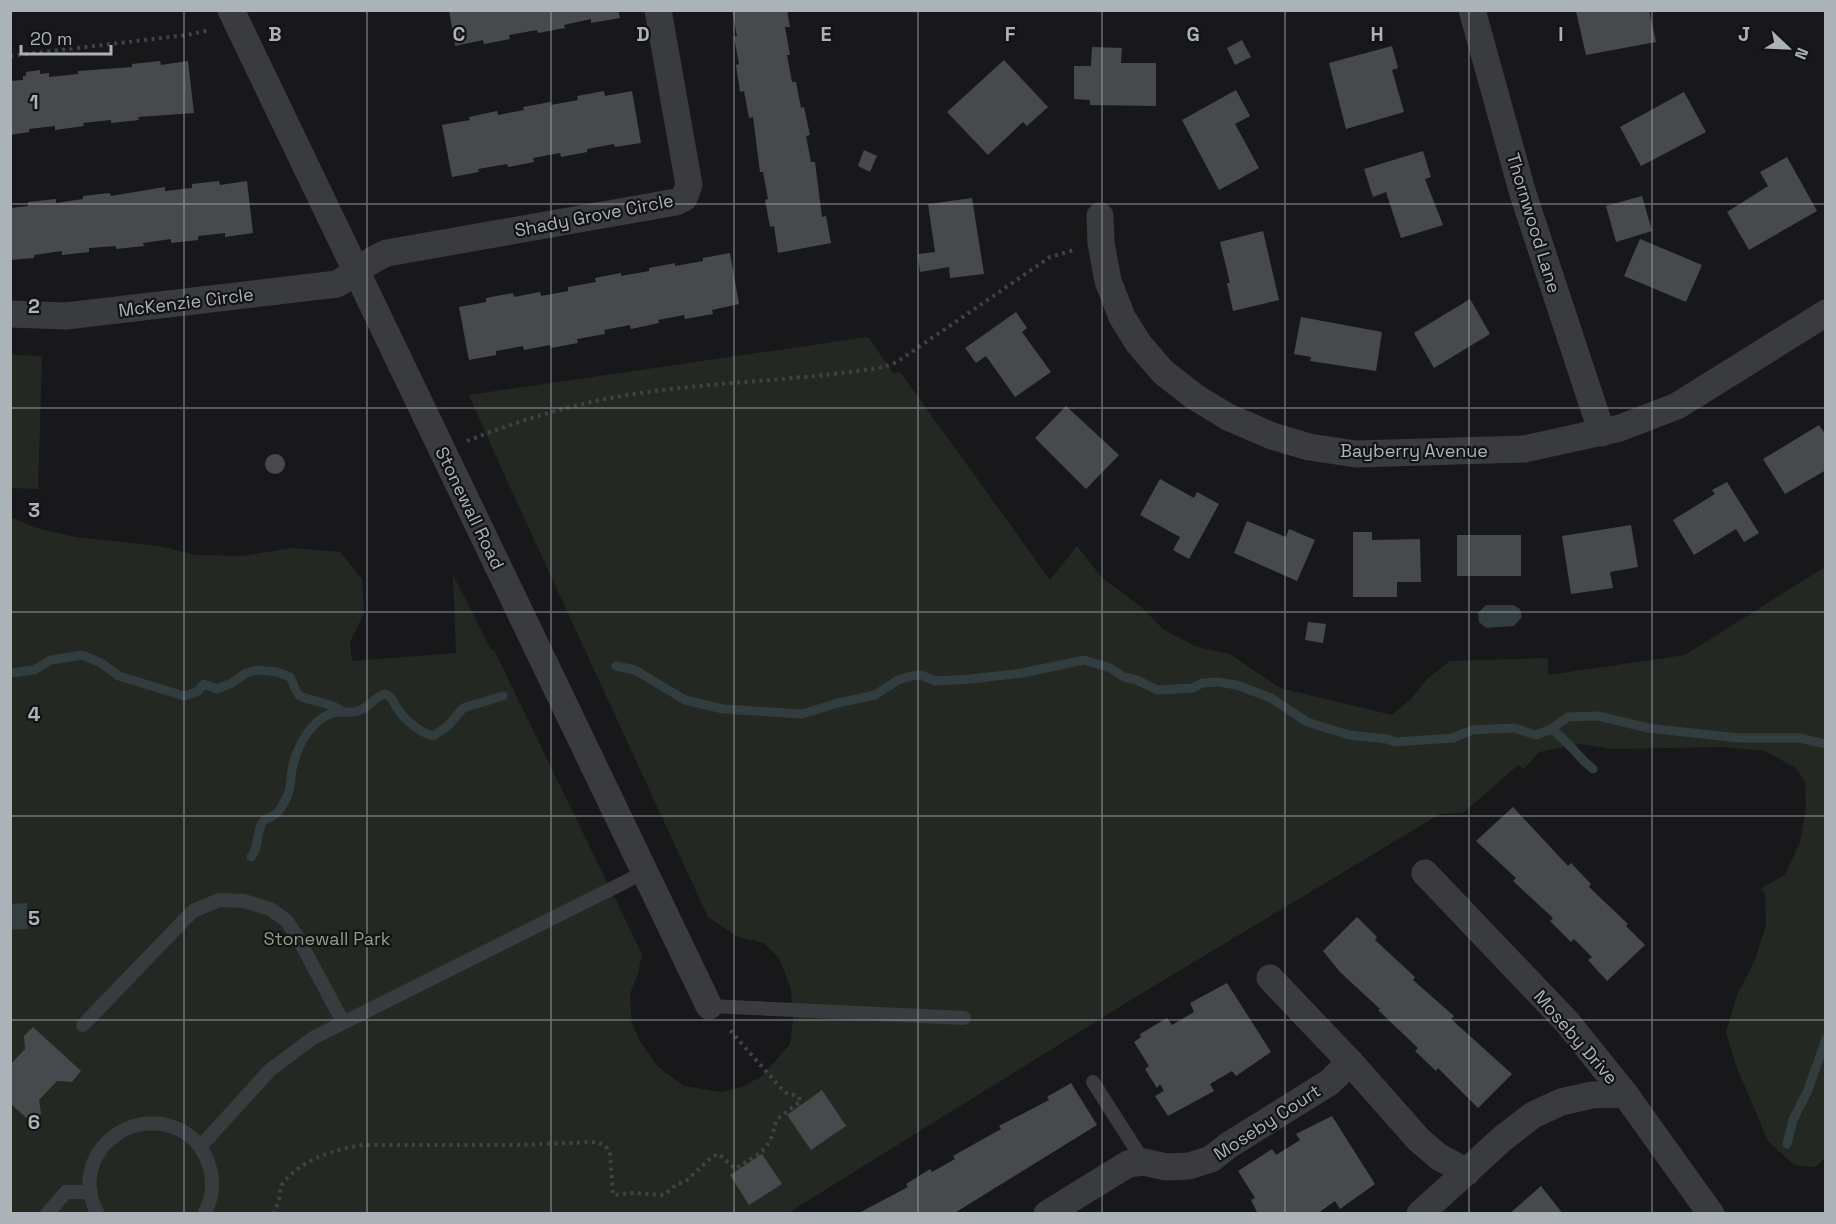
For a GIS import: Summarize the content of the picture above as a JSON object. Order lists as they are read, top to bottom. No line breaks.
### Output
{"streets":{"street":["Shady Grove Circle","Thornwood Lane","McKenzie Circle","Bayberry Avenue","Stonewall Road","Moseby Drive","Moseby Court"]},"crossings":[["Shady Grove Circle","McKenzie Circle"],["Shady Grove Circle","Stonewall Road"],["Thornwood Lane","Bayberry Avenue"],["McKenzie Circle","Stonewall Road"]],"parks":["Stonewall Park"],"scale_bar":"20 m","north":"bottom right","grid":{"columns":["B","C","D","E","F","G","H","I","J"],"rows":["1","2","3","4","5","6"]}}
